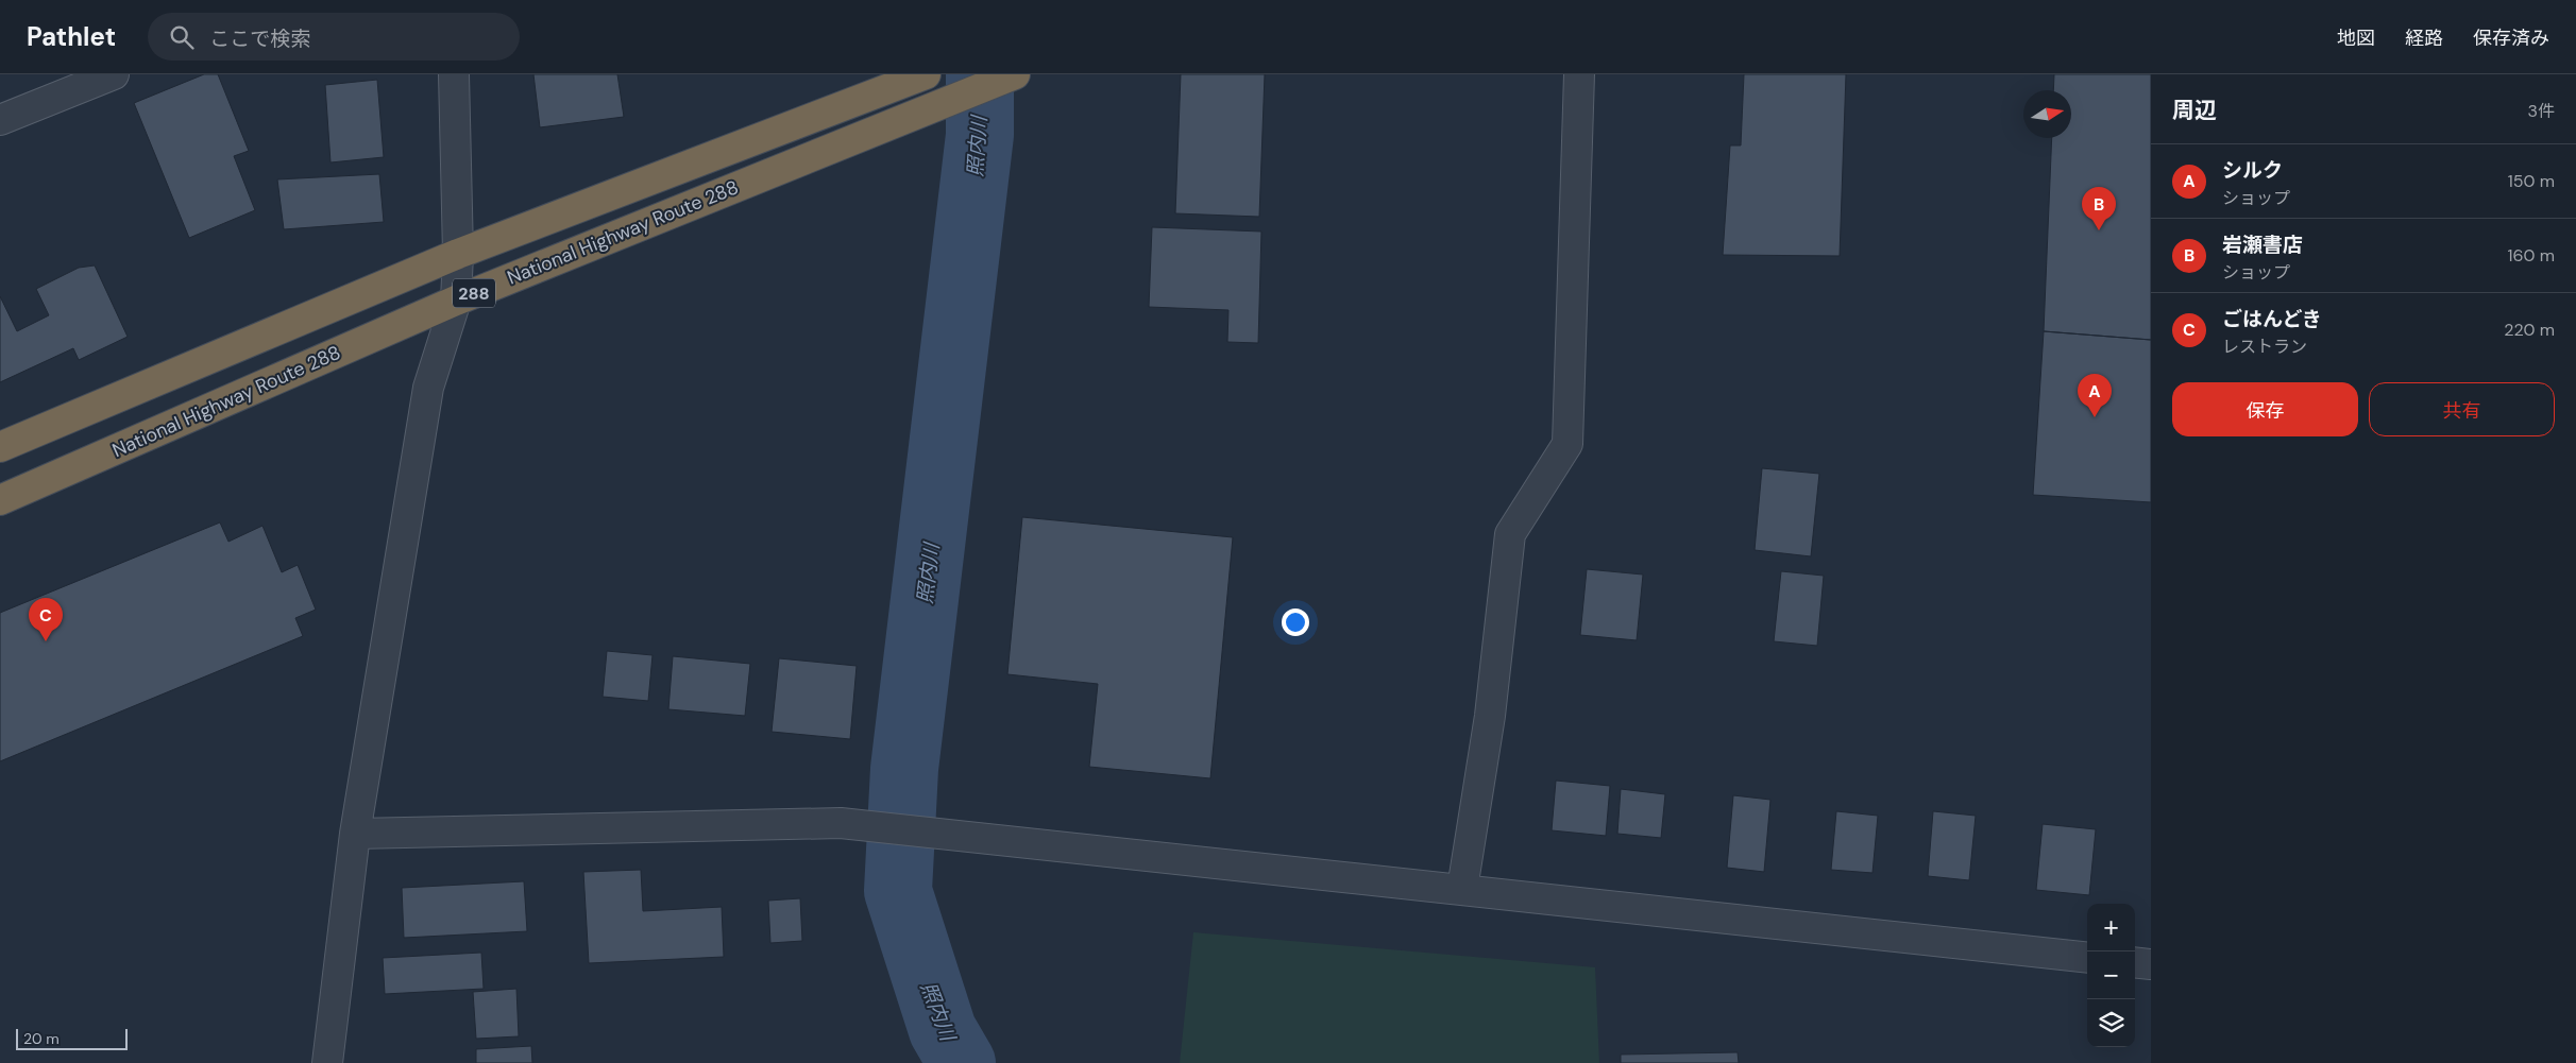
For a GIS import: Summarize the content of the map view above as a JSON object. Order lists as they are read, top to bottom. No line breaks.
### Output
{"streets":{"highway":["National Highway Route 288","288"]},"water":["照内川"],"scale_bar":"20 m","north":"right","page":{"header":"Pathlet","search":"ここで検索","nav":["地図","経路","保存済み"],"heading":["周辺","3件"],"list":[{"mark":"A","name":"シルク","note":"ショップ","value":"150 m"},{"mark":"B","name":"岩瀬書店","note":"ショップ","value":"160 m"},{"mark":"C","name":"ごはんどき","note":"レストラン","value":"220 m"}],"pins":["B","A","C"],"buttons":["保存","共有"],"map_buttons":["+","−"],"scale":"20 m"}}
